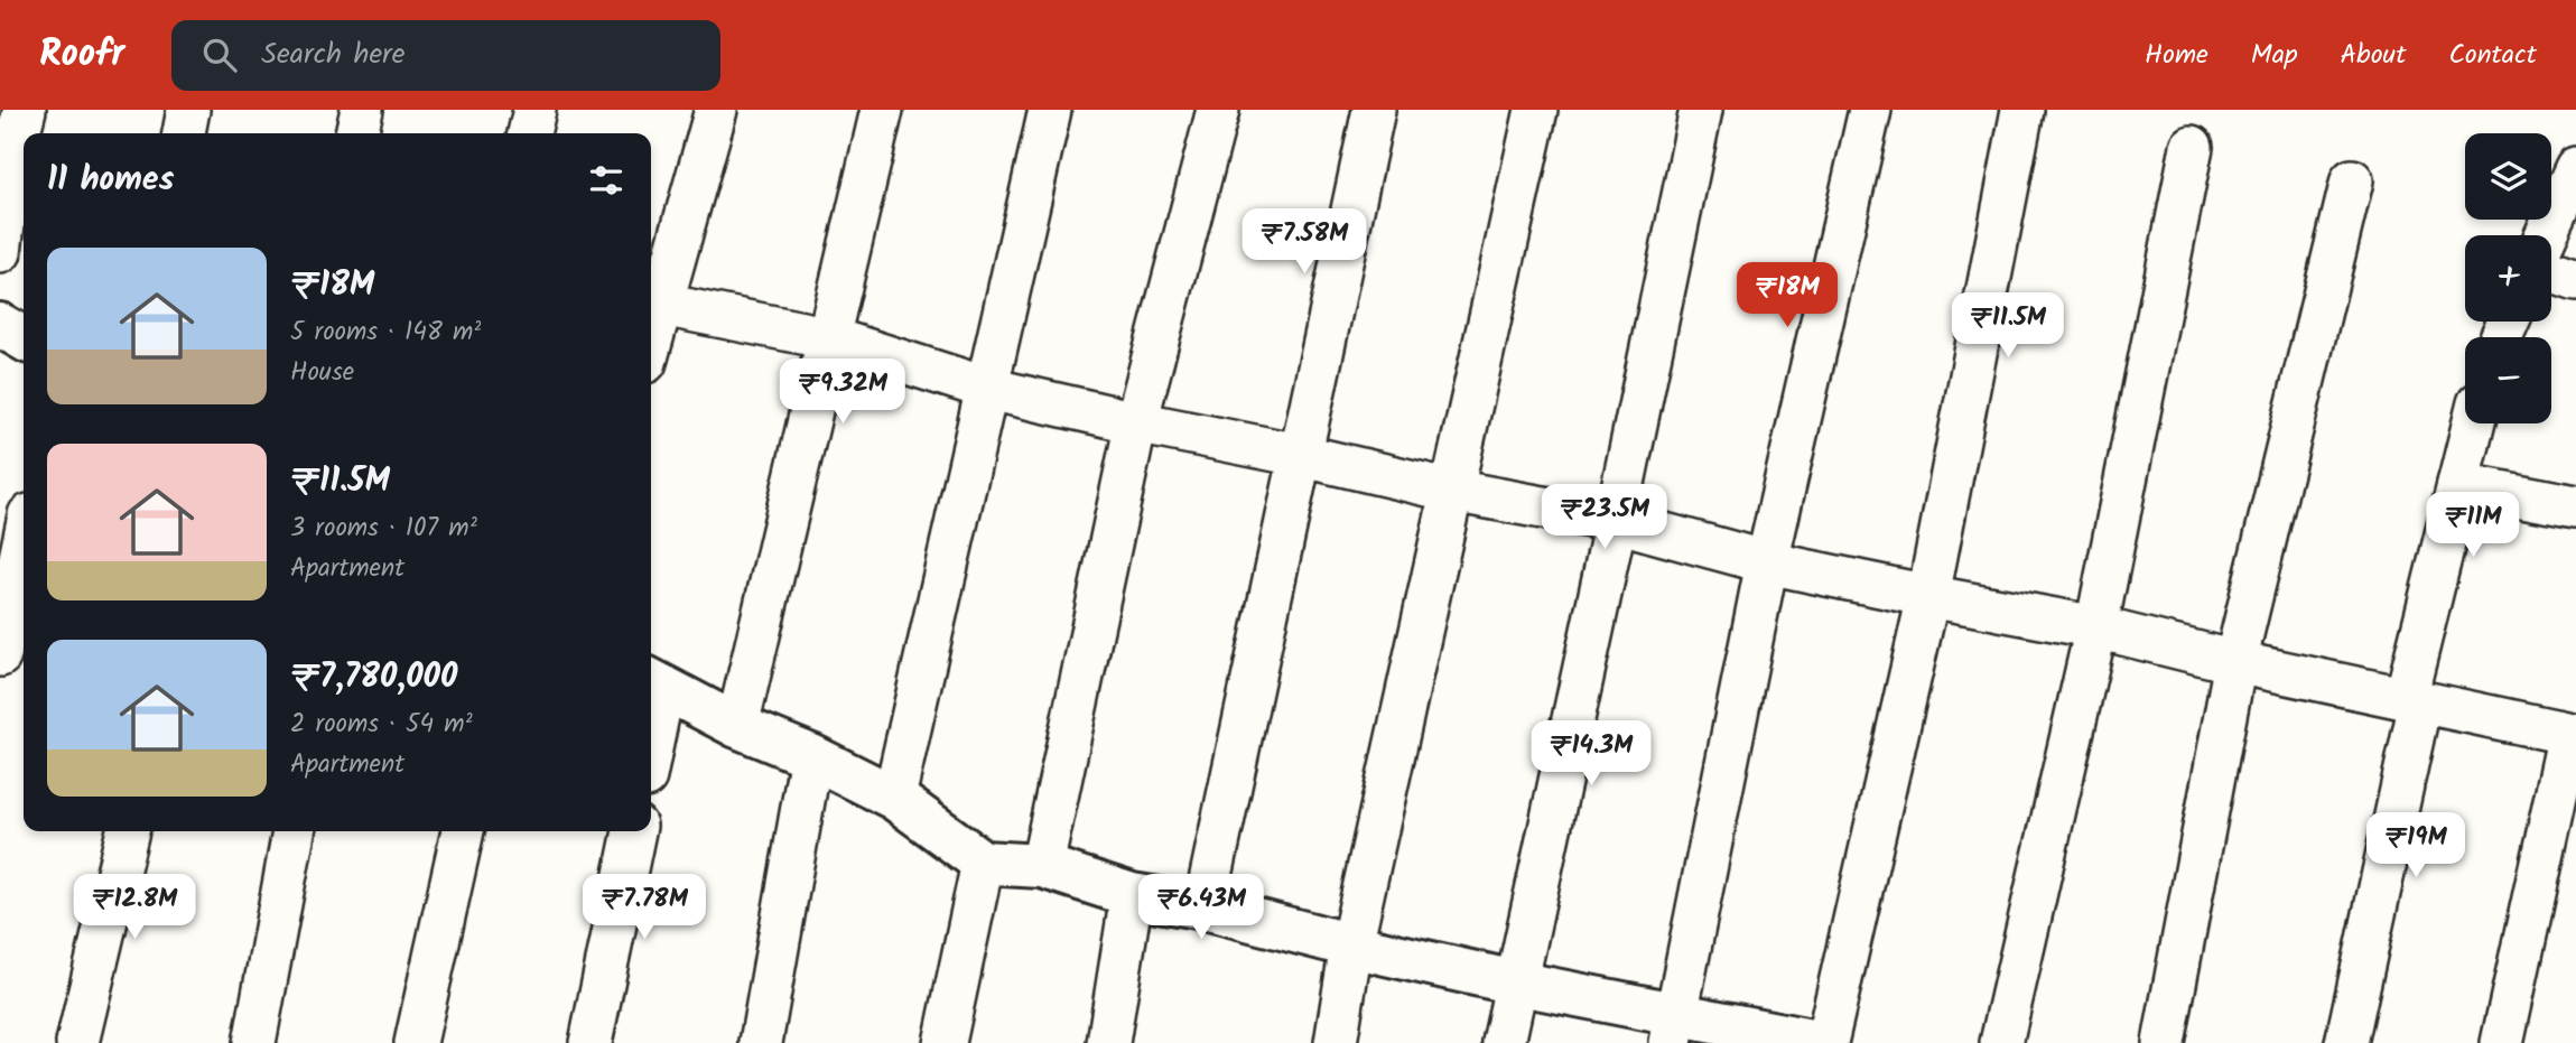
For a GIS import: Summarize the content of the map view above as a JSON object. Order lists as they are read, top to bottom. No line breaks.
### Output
{"page":{"header":"Roofr","search":"Search here","nav":["Home","Map","About","Contact"],"map_buttons":["+","−"],"heading":"11 homes","price":["₹7.58M","₹18M","₹11.5M","₹9.32M","₹23.5M","₹11M","₹14.3M","₹19M","₹12.8M","₹7.78M","₹6.43M"],"list":[{"name":"₹18M","note":"5 rooms · 148 m² · House"},{"name":"₹11.5M","note":"3 rooms · 107 m² · Apartment"},{"name":"₹7,780,000","note":"2 rooms · 54 m² · Apartment"}]}}
